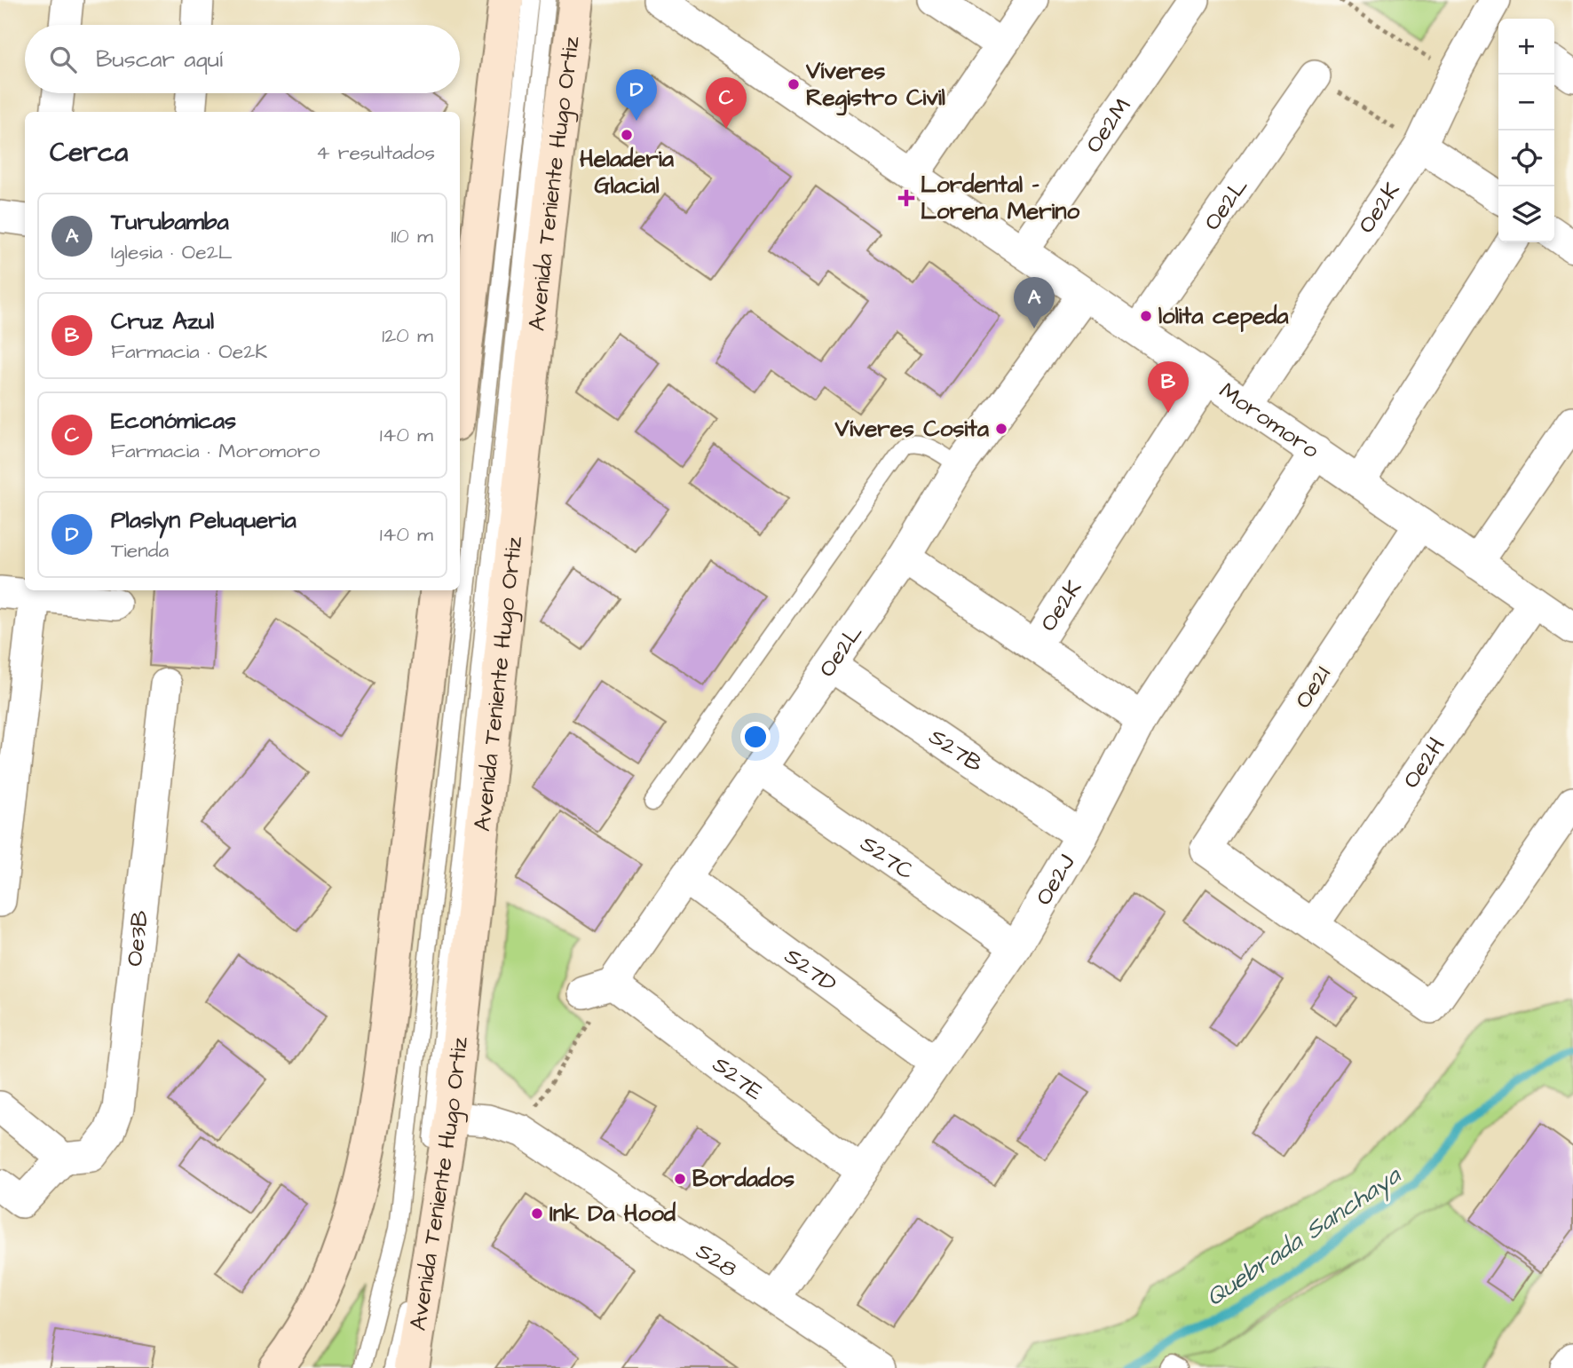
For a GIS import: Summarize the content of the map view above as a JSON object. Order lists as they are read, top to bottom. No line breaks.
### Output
{"streets":{"main road":["Avenida Teniente Hugo Ortiz"],"street":["Oe2M","Oe2L","Oe2K","Moromoro","Oe2I","S27B","Oe2H","S27C","Oe2J","Oe3B","S27D","S27E","S28"]},"crossings":[["Oe2M","Moromoro"],["Avenida Teniente Hugo Ortiz","S28"],["Oe2L","Moromoro"],["Oe2L","S27B"],["Oe2L","S27C"],["Oe2L","S27D"],["Oe2L","S27E"],["Oe2K","Moromoro"],["Moromoro","Oe2I"],["Moromoro","Oe2H"],["Moromoro","Oe2J"],["Oe2I","Oe2H"],["S27B","Oe2J"],["S27C","Oe2J"],["Oe2J","S27D"],["Oe2J","S27E"],["Oe2J","S28"]],"water":["Quebrada Sanchaya"],"places":{"other":["Víveres Registro Civil","Heladeria Glacial","lolita cepeda","Víveres Cosita","Bordados","Ink Da Hood"],"health":["Lordental - Lorena Merino"]},"page":{"map_buttons":["+","−"],"search":"Buscar aquí","pins":["D","C","A","B"],"heading":["Cerca","4 resultados"],"list":[{"mark":"A","name":"Turubamba","note":"Iglesia · Oe2L","value":"110 m"},{"mark":"B","name":"Cruz Azul","note":"Farmacia · Oe2K","value":"120 m"},{"mark":"C","name":"Económicas","note":"Farmacia · Moromoro","value":"140 m"},{"mark":"D","name":"Plaslyn Peluqueria","note":"Tienda","value":"140 m"}]}}
